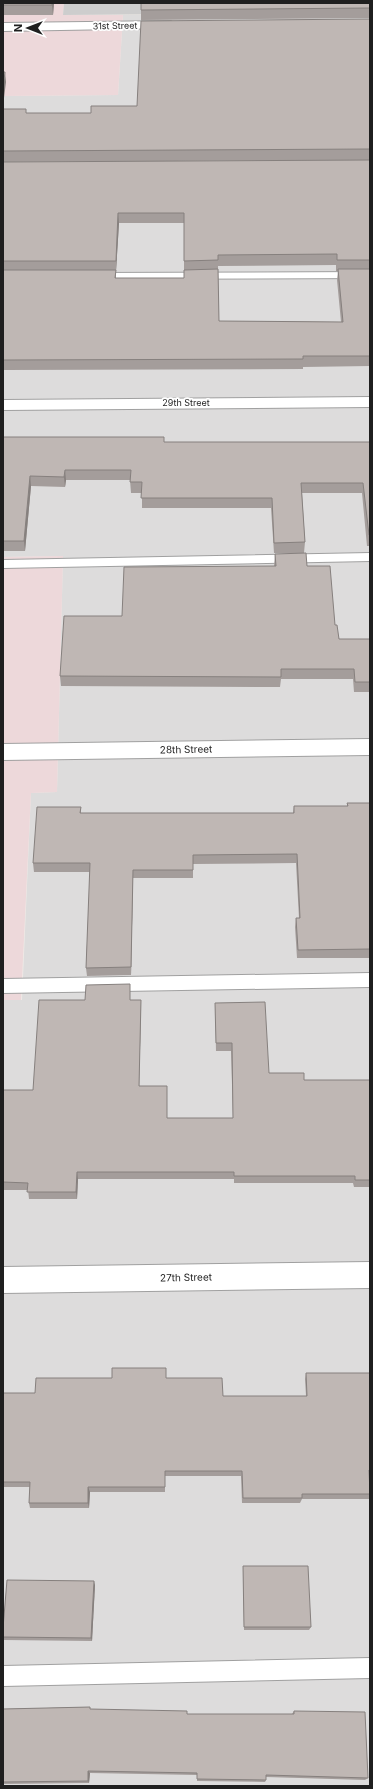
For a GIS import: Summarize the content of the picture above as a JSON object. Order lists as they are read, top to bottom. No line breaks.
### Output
{"streets":{"street":["31st Street","29th Street","28th Street","27th Street"]},"north":"left"}
